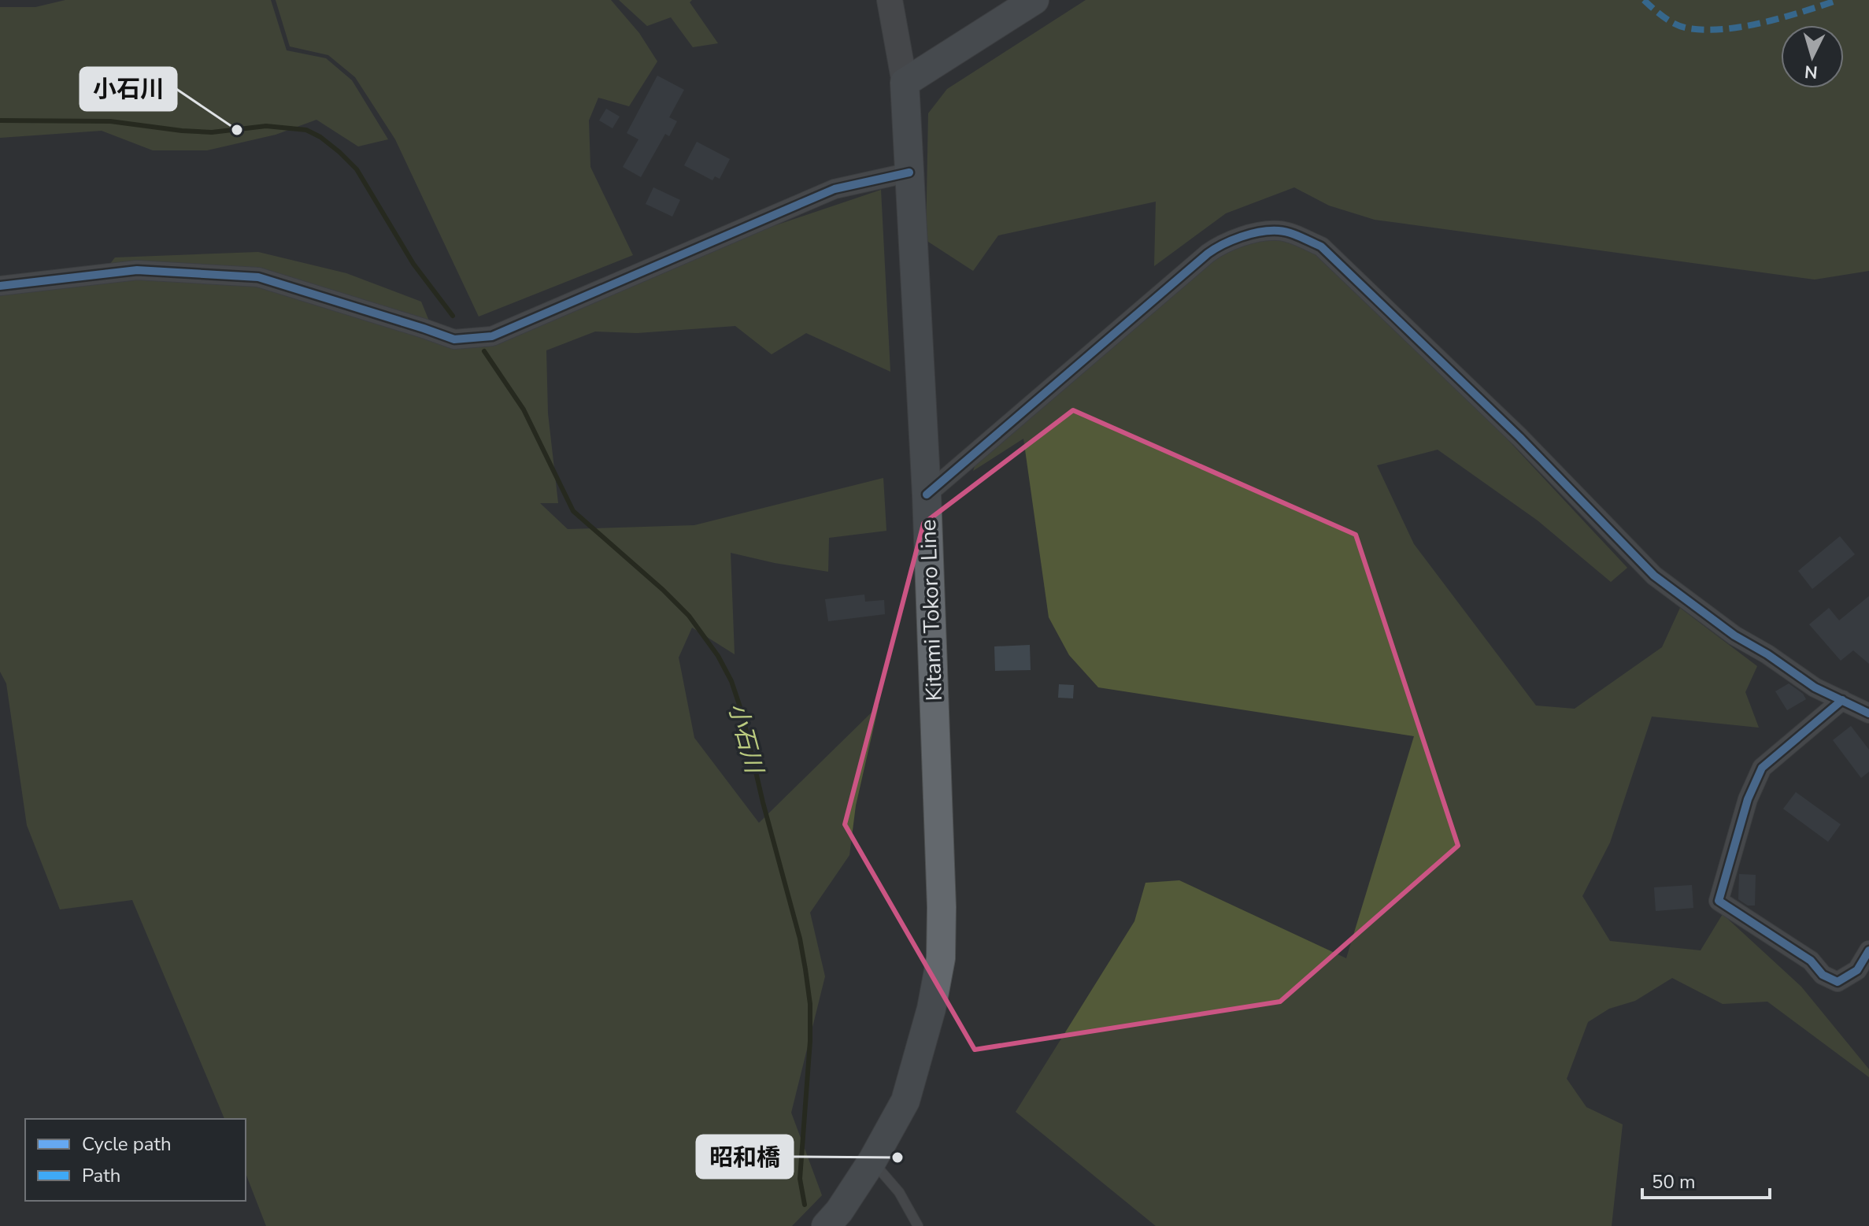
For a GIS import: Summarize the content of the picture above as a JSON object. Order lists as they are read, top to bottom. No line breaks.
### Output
{"streets":{"main road":["Kitami Tokoro Line"]},"water":["小石川"],"places":["小石川","昭和橋"],"legend":["Cycle path","Path"],"scale_bar":"50 m","north":"bottom"}
